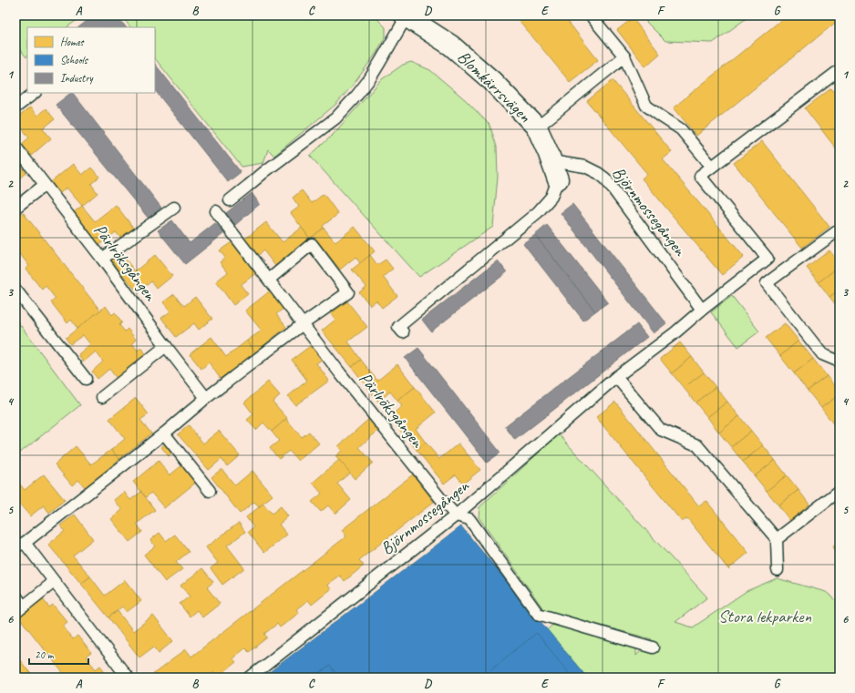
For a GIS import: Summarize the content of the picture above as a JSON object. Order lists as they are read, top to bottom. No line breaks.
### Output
{"streets":{"street":["Blomkärrsvägen"],"lane":["Björnmossegången","Pärlröksgången"]},"crossings":[["Blomkärrsvägen","Björnmossegången"],["Björnmossegången","Pärlröksgången"]],"parks":["Stora lekparken"],"legend":["Homes","Schools","Industry"],"scale_bar":"20 m","grid":{"columns":["A","B","C","D","E","F","G"],"rows":["1","2","3","4","5","6"]}}
